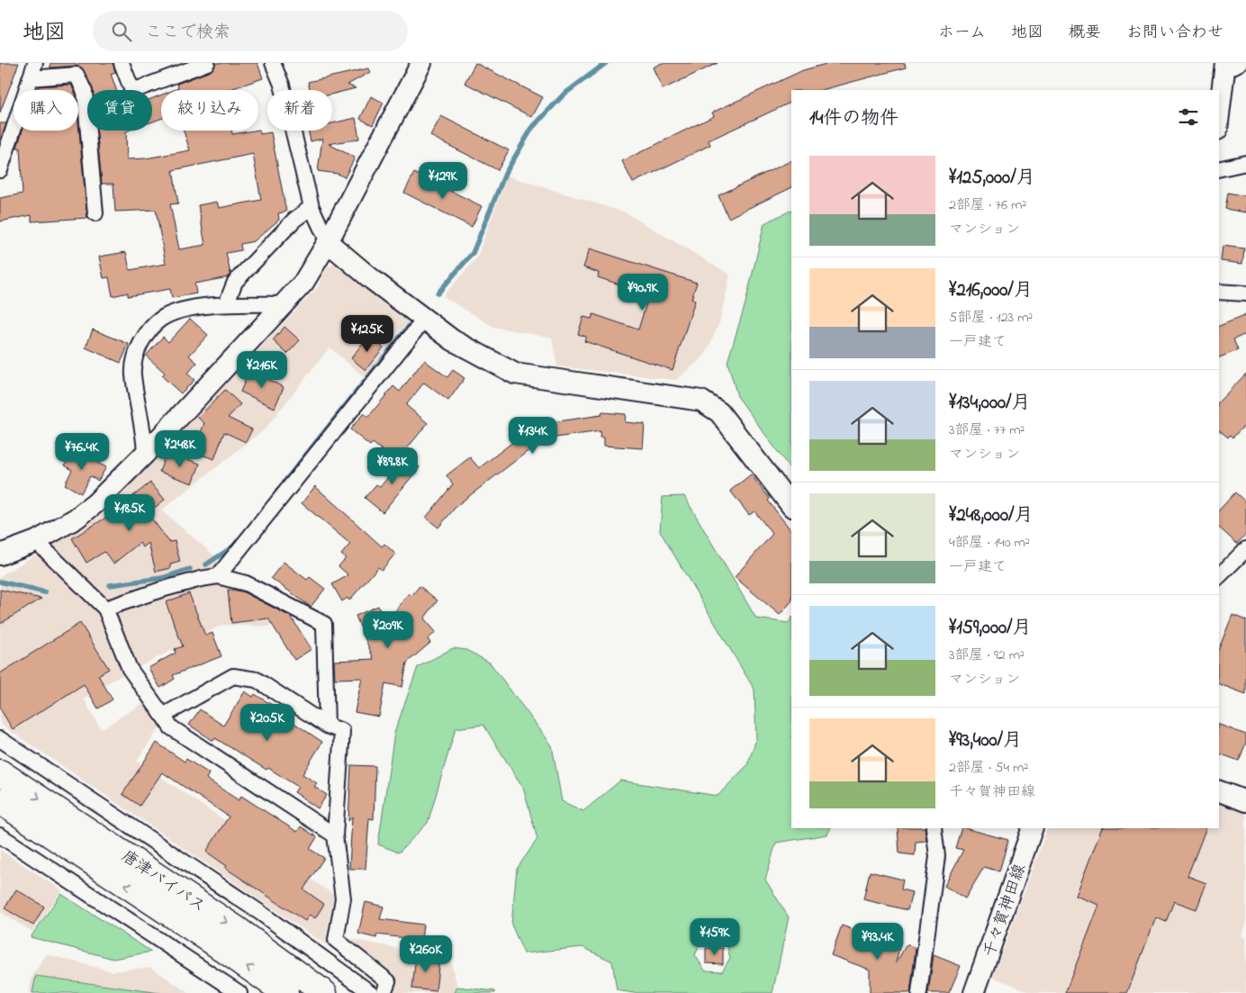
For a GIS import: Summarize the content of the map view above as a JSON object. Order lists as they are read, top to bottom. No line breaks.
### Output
{"streets":{"highway":["唐津バイパス"],"street":["千々賀神田線"]},"page":{"header":"地図","search":"ここで検索","nav":["ホーム","地図","概要","お問い合わせ"],"chip":["購入","賃貸","絞り込み","新着"],"heading":"14件の物件","list":[{"name":"¥125,000/月","note":"2部屋 · 76 m² · マンション"},{"name":"¥216,000/月","note":"5部屋 · 123 m² · 一戸建て"},{"name":"¥134,000/月","note":"3部屋 · 77 m² · マンション"},{"name":"¥248,000/月","note":"4部屋 · 140 m² · 一戸建て"},{"name":"¥159,000/月","note":"3部屋 · 92 m² · マンション"},{"name":"¥93,400/月","note":"2部屋 · 54 m² · 千々賀神田線"}],"price":["¥129K","¥90.9K","¥125K","¥216K","¥134K","¥248K","¥76.4K","¥89.8K","¥185K","¥209K","¥205K","¥159K","¥93.4K","¥260K"]}}
